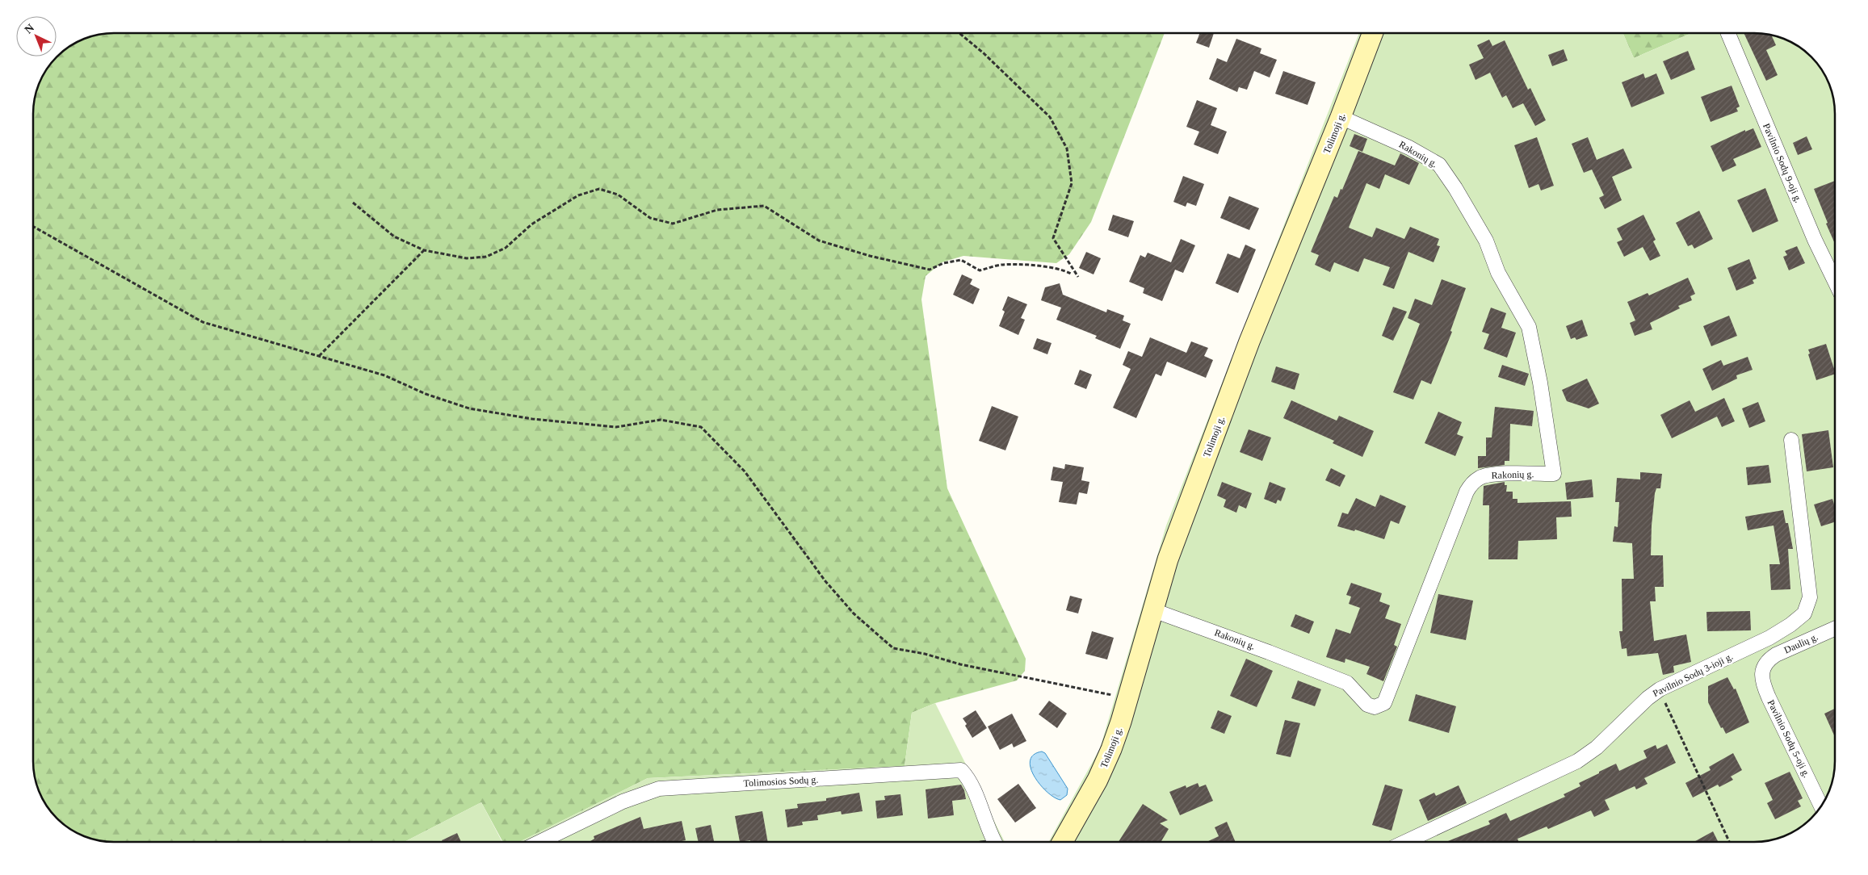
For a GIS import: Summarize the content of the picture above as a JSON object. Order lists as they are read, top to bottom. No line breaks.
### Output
{"streets":{"street":["Tolimoji g.","Rakonių g.","Pavilnio Sodų 9-oji g.","Daulių g.","Pavilnio Sodų 3-ioji g.","Pavilnio Sodų 5-oji g.","Tolimosios Sodų g."]},"crossings":[["Tolimoji g.","Rakonių g."],["Daulių g.","Pavilnio Sodų 5-oji g."]],"north":"top left"}
